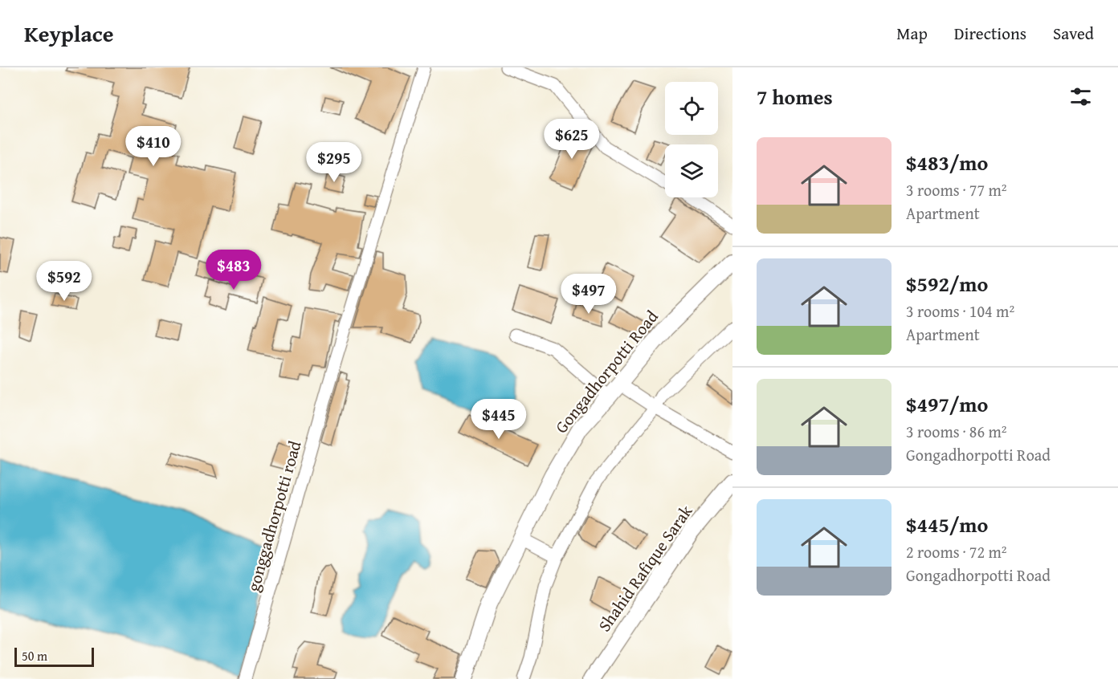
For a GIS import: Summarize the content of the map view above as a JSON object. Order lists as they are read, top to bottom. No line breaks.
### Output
{"streets":{"street":["Gongadhorpotti Road","gonggadhorpotti road","Shahid Rafique Sarak"]},"scale_bar":"50 m","page":{"header":"Keyplace","nav":["Map","Directions","Saved"],"heading":"7 homes","price":["$625","$410","$295","$483","$592","$497","$445"],"list":[{"name":"$483/mo","note":"3 rooms · 77 m² · Apartment"},{"name":"$592/mo","note":"3 rooms · 104 m² · Apartment"},{"name":"$497/mo","note":"3 rooms · 86 m² · Gongadhorpotti Road"},{"name":"$445/mo","note":"2 rooms · 72 m² · Gongadhorpotti Road"}],"scale":"50 m"}}
